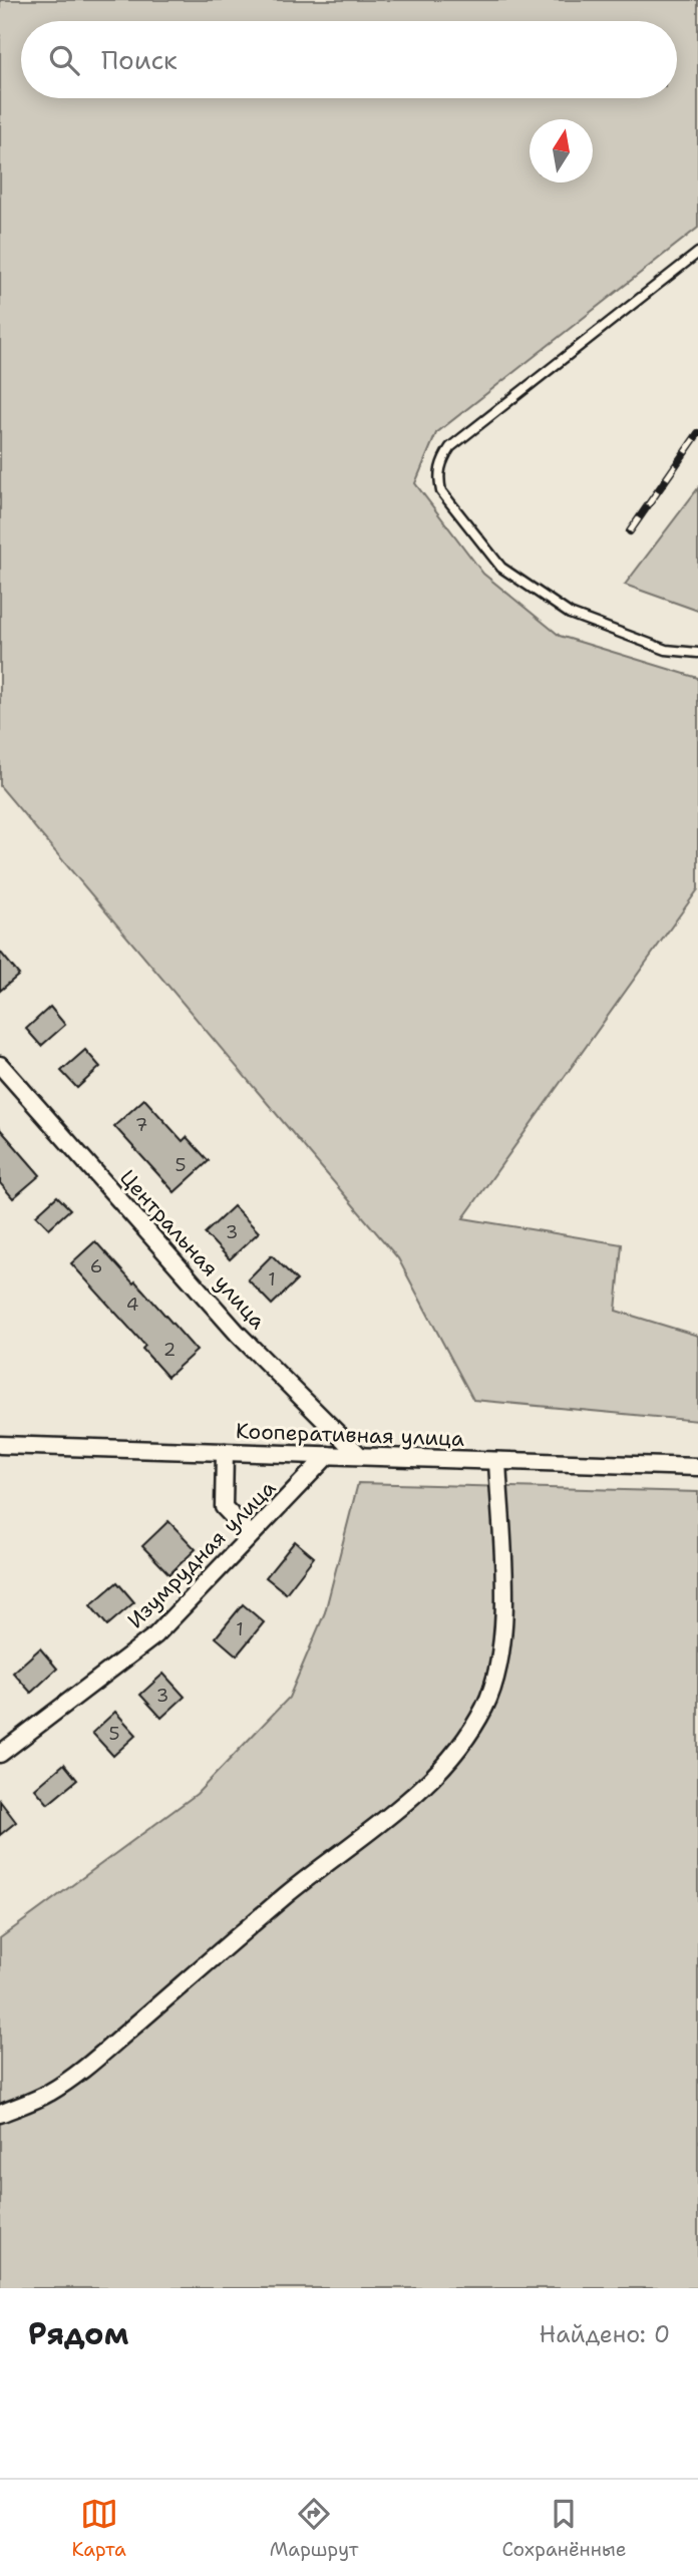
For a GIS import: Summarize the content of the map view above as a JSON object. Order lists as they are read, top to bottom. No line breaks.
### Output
{"streets":{"street":["Центральная улица","Кооперативная улица","Изумрудная улица"]},"crossings":[["Центральная улица","Кооперативная улица"],["Кооперативная улица","Изумрудная улица"]],"house_numbers":["7","5","3","6","1","4","2","1","3","5"],"north":"top","page":{"search":"Поиск","heading":["Рядом","Найдено: 0"],"nav":["Карта","Маршрут","Сохранённые"]}}
